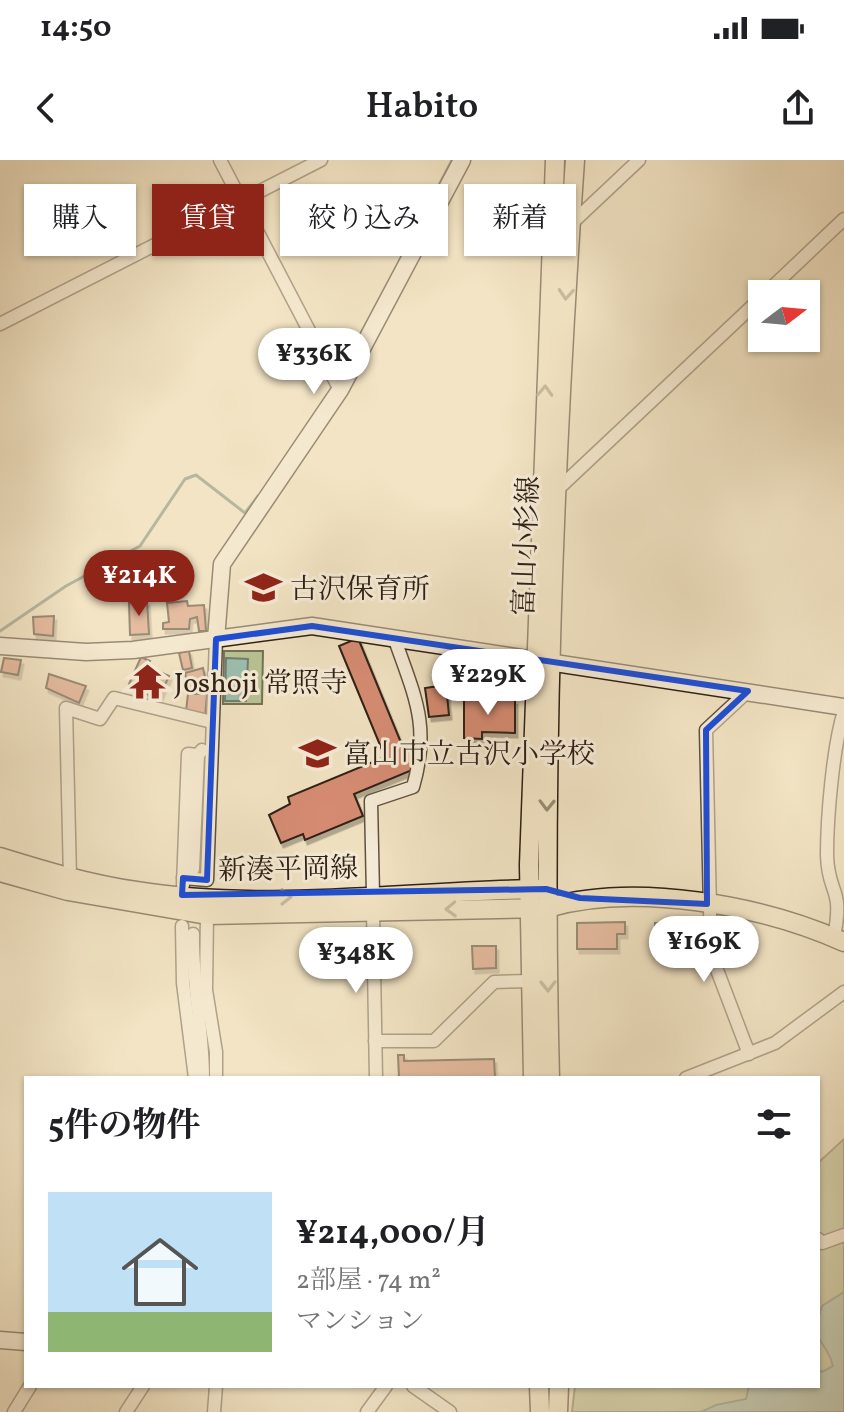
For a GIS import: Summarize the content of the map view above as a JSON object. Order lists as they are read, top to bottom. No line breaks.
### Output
{"streets":{"main road":["富山小杉線","新湊平岡線"]},"crossings":[["富山小杉線","新湊平岡線"]],"places":{"school or university":["古沢保育所","富山市立古沢小学校"],"temple":["Joshoji 常照寺"]},"north":"right","page":{"status":"14:50","header":"Habito","chip":["購入","賃貸","絞り込み","新着"],"price":["¥336K","¥214K","¥229K","¥169K","¥348K"],"heading":"5件の物件","list":[{"name":"¥214,000/月","note":"2部屋 · 74 m² · マンション"}]}}
